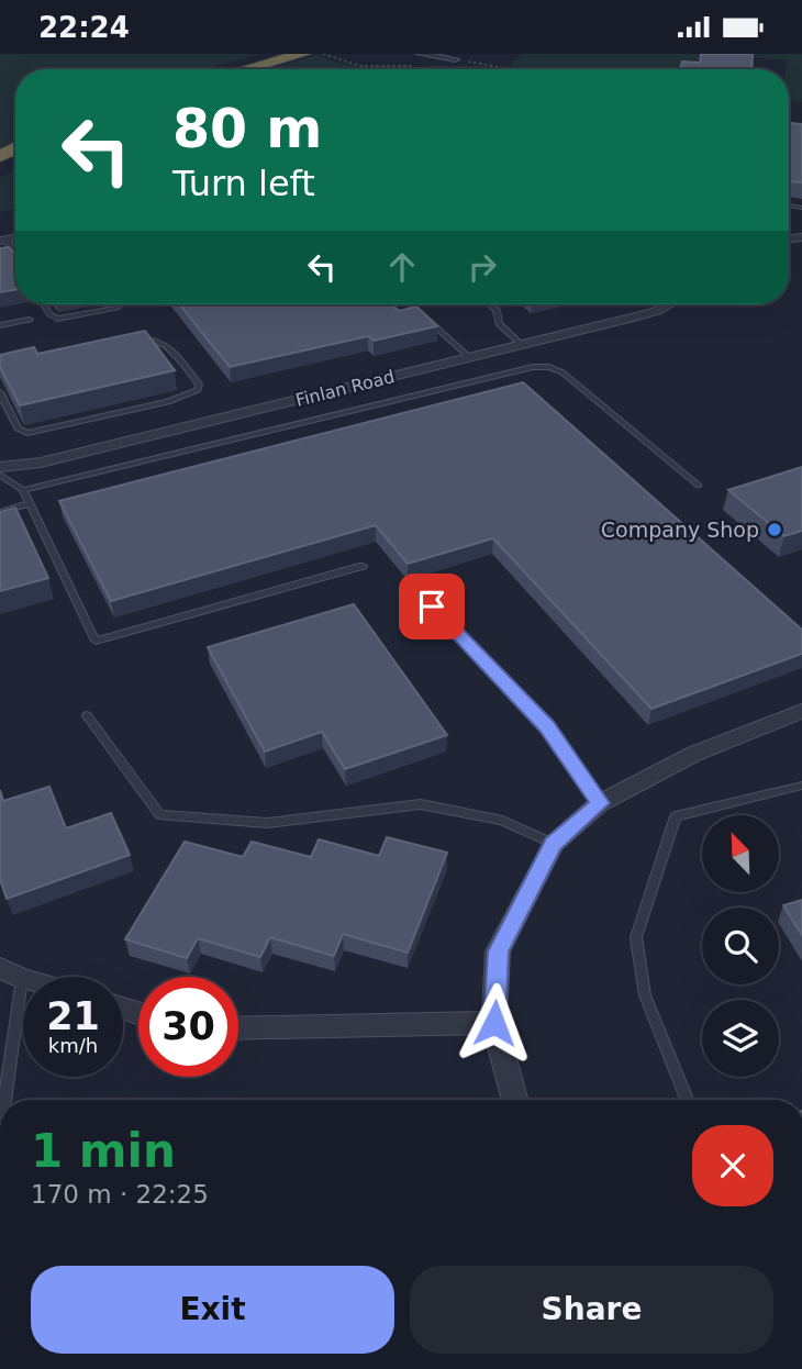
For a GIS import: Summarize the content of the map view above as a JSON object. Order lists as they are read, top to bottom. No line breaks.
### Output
{"streets":{"street":["Finlan Road"]},"places":["Company Shop"],"north":"top left","page":{"status":"22:24","turn":["80 m","Turn left"],"speed":"21 km/h","limit":"30","heading":["1 min","170 m · 22:25"],"buttons":["Exit","Share"]}}
